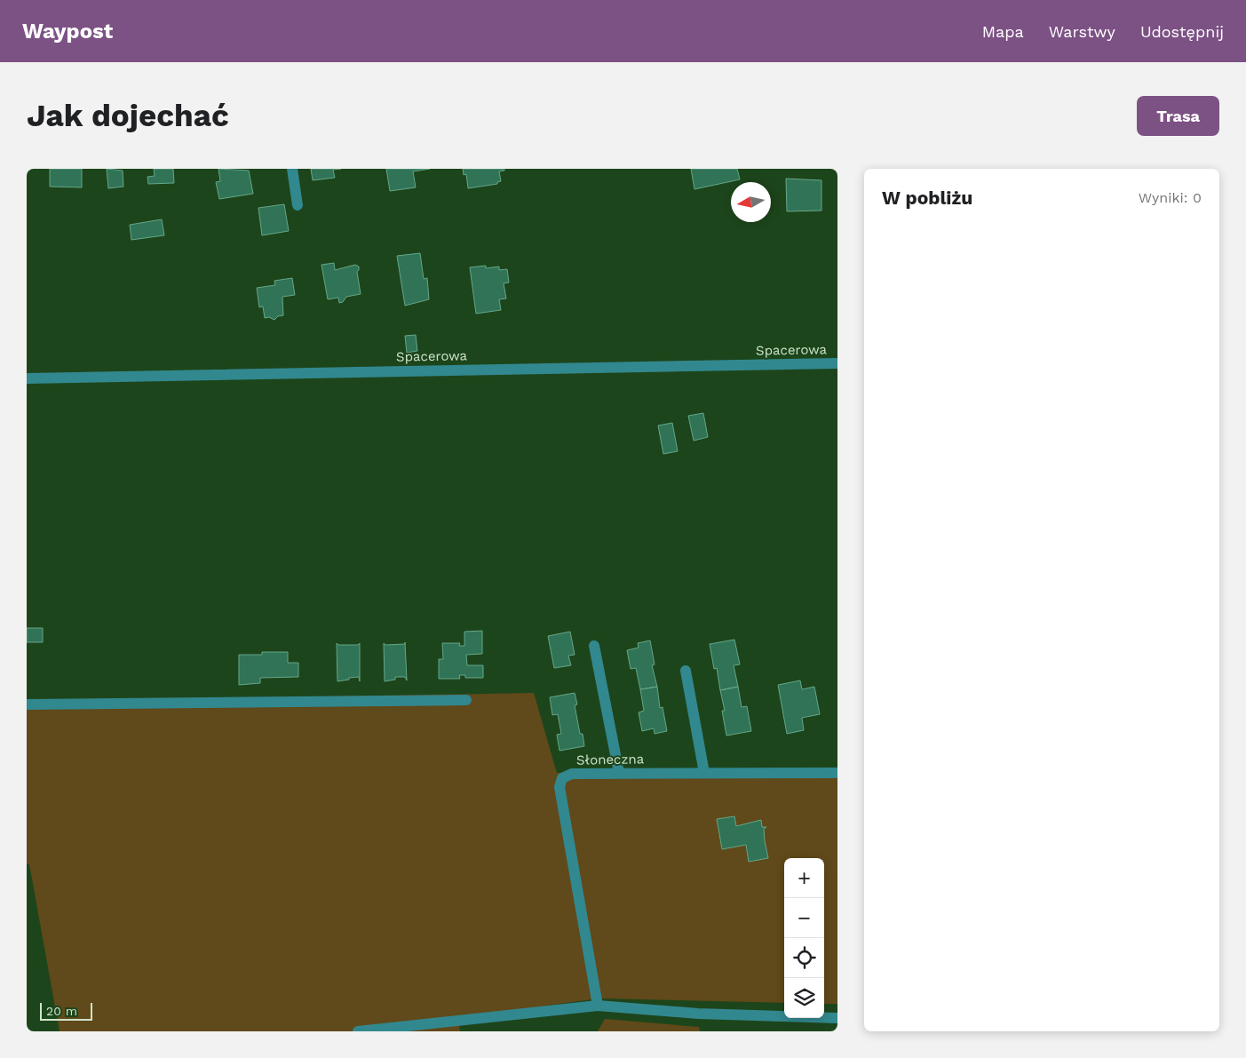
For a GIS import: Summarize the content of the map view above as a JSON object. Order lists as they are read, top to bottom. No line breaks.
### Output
{"streets":{"street":["Spacerowa","Słoneczna"]},"scale_bar":"20 m","north":"left","page":{"header":"Waypost","nav":["Mapa","Warstwy","Udostępnij"],"buttons":"Trasa","title":"Jak dojechać","heading":["W pobliżu","Wyniki: 0"],"map_buttons":["+","−"],"scale":"20 m"}}
